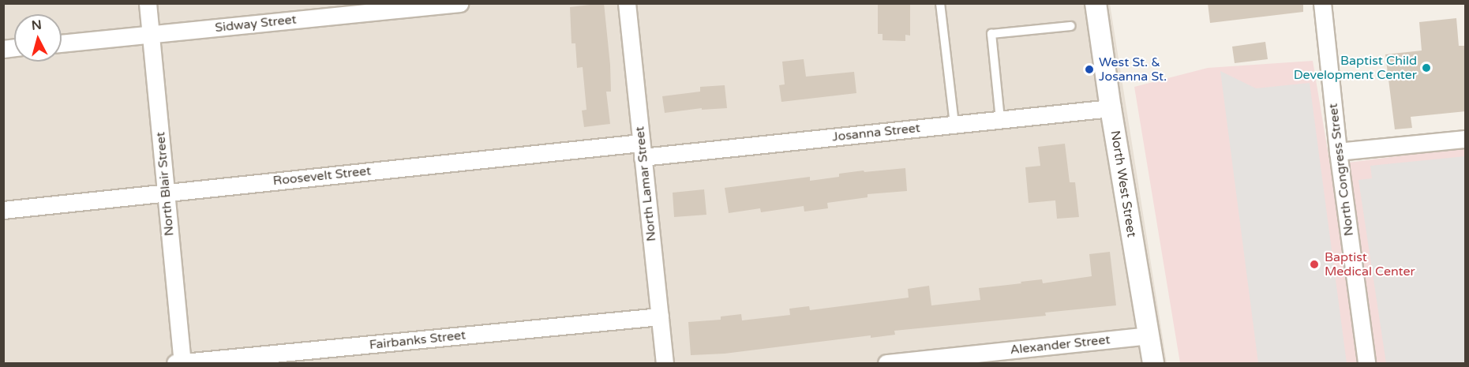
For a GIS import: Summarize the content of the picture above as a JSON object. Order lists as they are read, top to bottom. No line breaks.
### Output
{"streets":{"street":["Sidway Street","Josanna Street","North Congress Street","Roosevelt Street","North Blair Street","North Lamar Street","North West Street","Fairbanks Street","Alexander Street"]},"crossings":[["Sidway Street","North Blair Street"],["Josanna Street","Roosevelt Street"],["Josanna Street","North Lamar Street"],["Josanna Street","North West Street"],["Roosevelt Street","North Blair Street"],["Roosevelt Street","North Lamar Street"],["North Blair Street","Fairbanks Street"],["North Lamar Street","Fairbanks Street"],["North West Street","Alexander Street"]],"places":["Baptist Child Development Center","West St. & Josanna St.","Baptist Medical Center"],"north":"top"}
